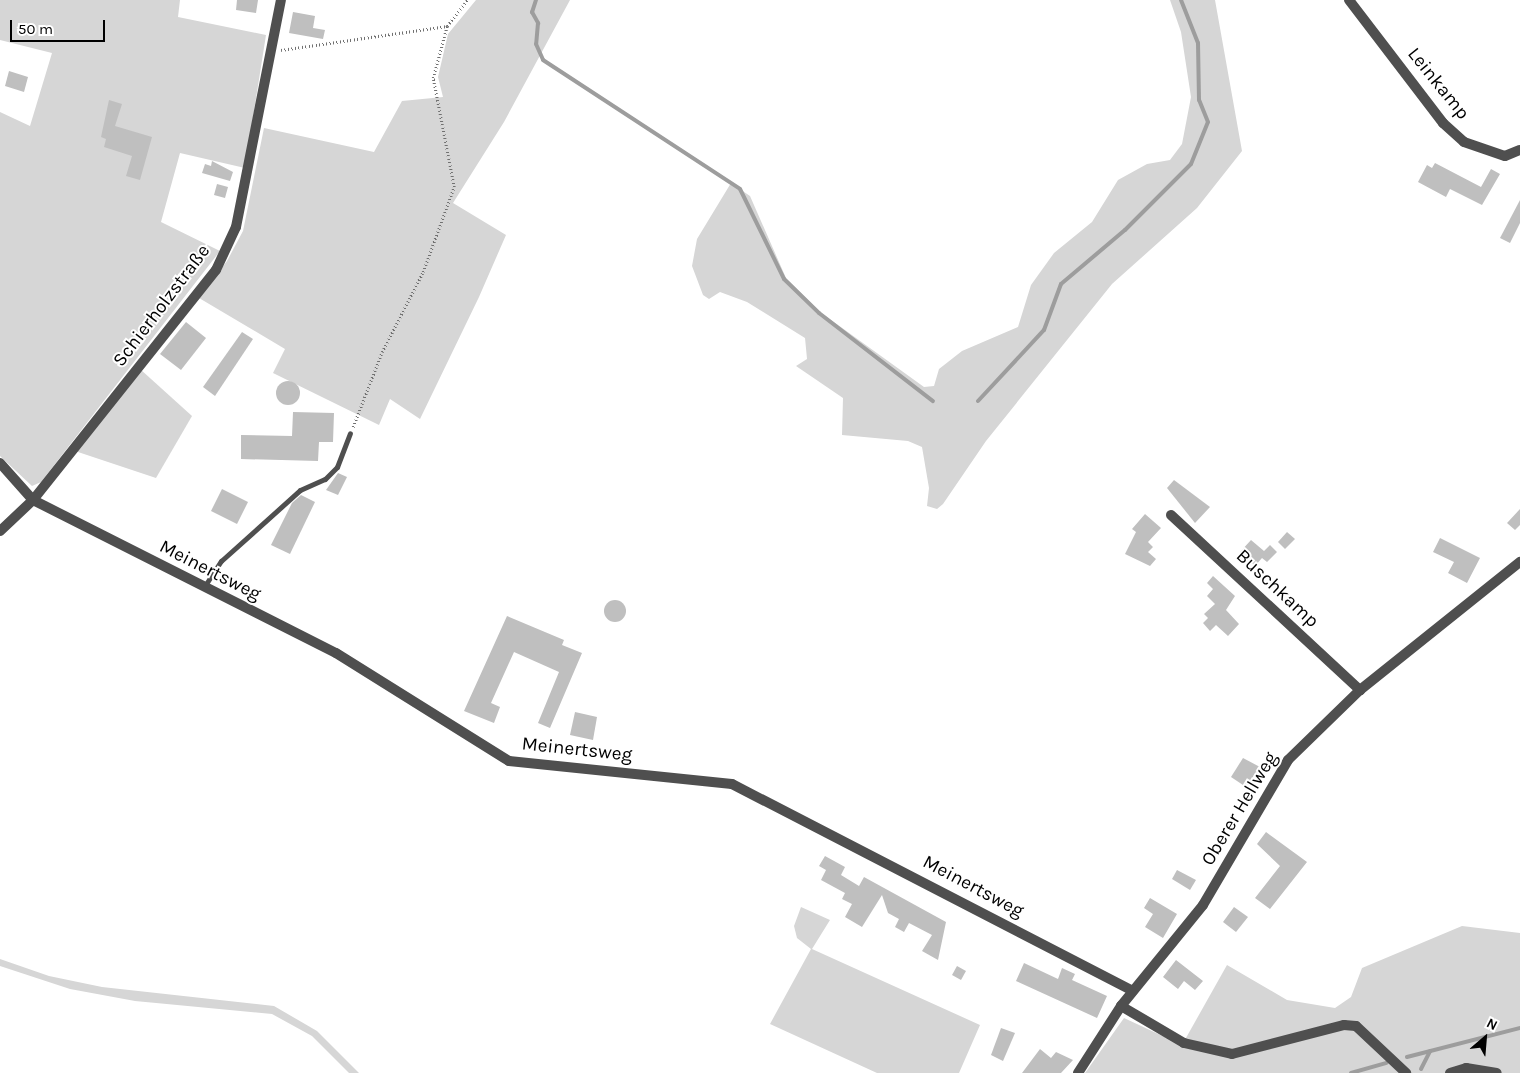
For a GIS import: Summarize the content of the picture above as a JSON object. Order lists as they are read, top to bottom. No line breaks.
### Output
{"streets":{"street":["Leinkamp","Schierholzstraße","Meinertsweg","Buschkamp","Oberer Hellweg"]},"crossings":[["Schierholzstraße","Meinertsweg"],["Meinertsweg","Oberer Hellweg"],["Buschkamp","Oberer Hellweg"]],"scale_bar":"50 m","north":"top right"}
